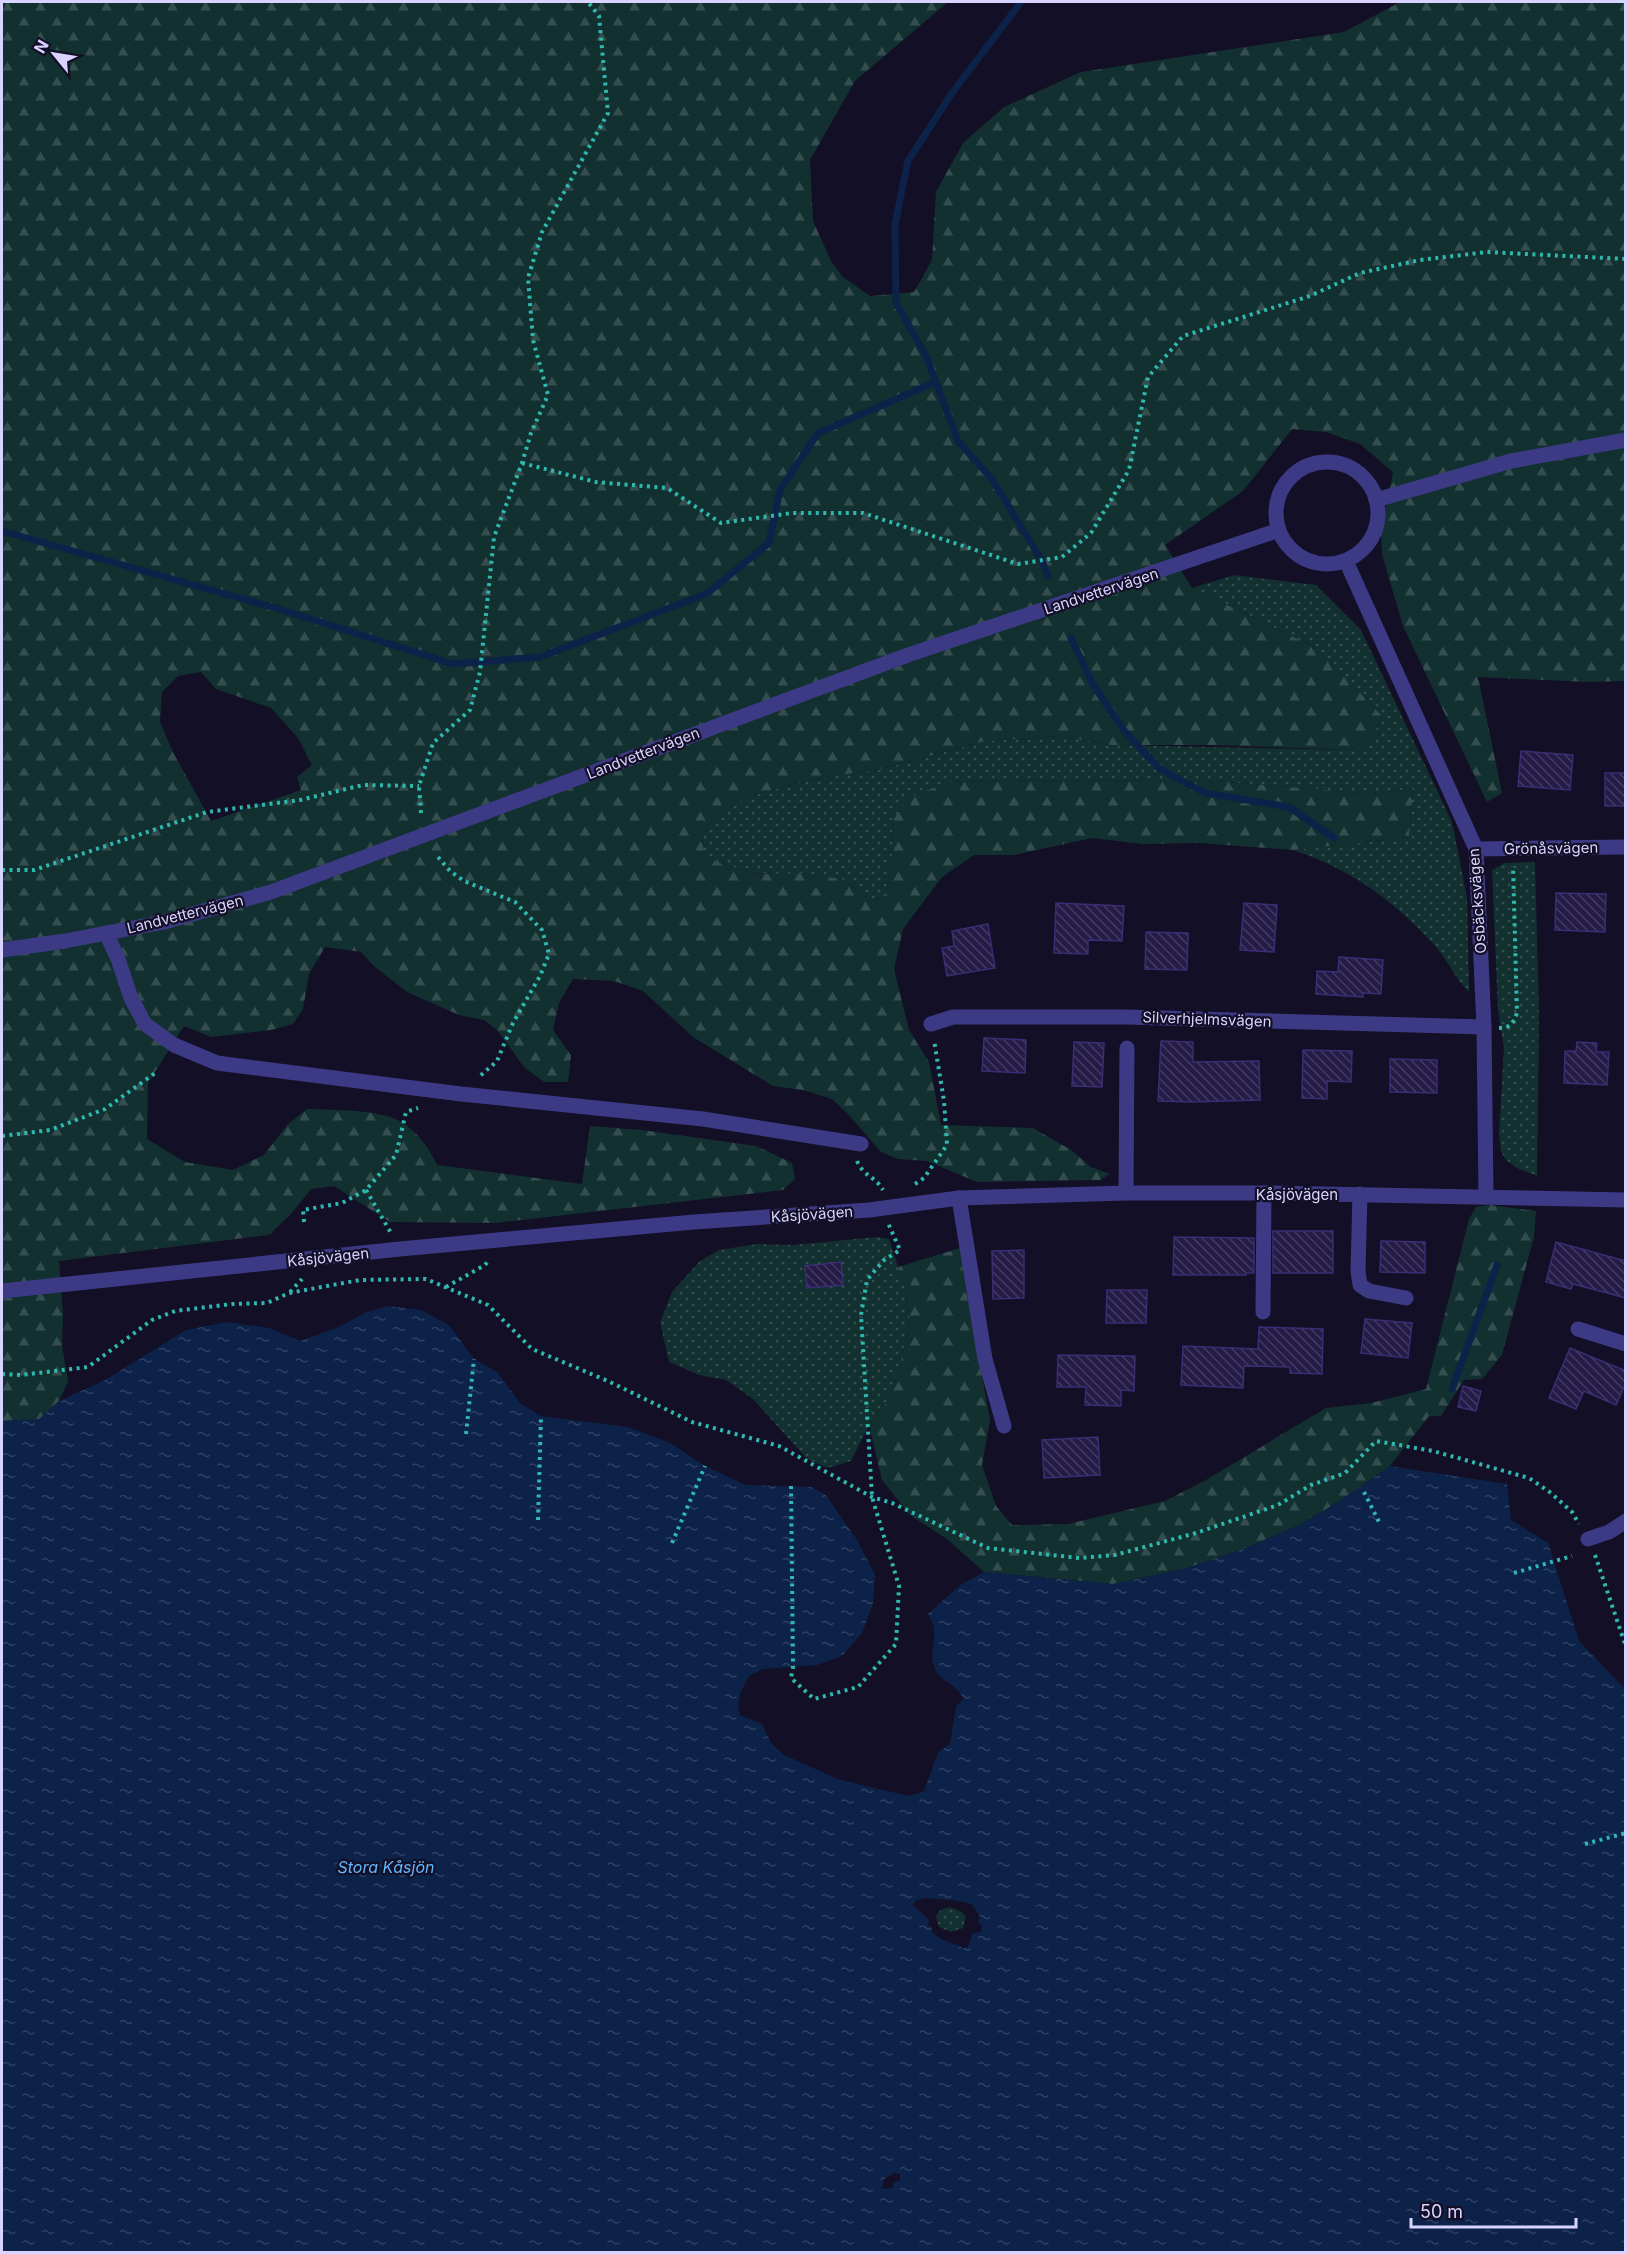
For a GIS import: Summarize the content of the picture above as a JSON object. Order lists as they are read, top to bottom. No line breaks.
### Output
{"streets":{"street":["Landvettervägen","Grönåsvägen","Osbäcksvägen","Silverhjelmsvägen","Kåsjövägen"]},"crossings":[["Landvettervägen","Osbäcksvägen"],["Grönåsvägen","Osbäcksvägen"],["Osbäcksvägen","Silverhjelmsvägen"],["Osbäcksvägen","Kåsjövägen"]],"water":["Stora Kåsjön"],"scale_bar":"50 m","north":"top left"}
